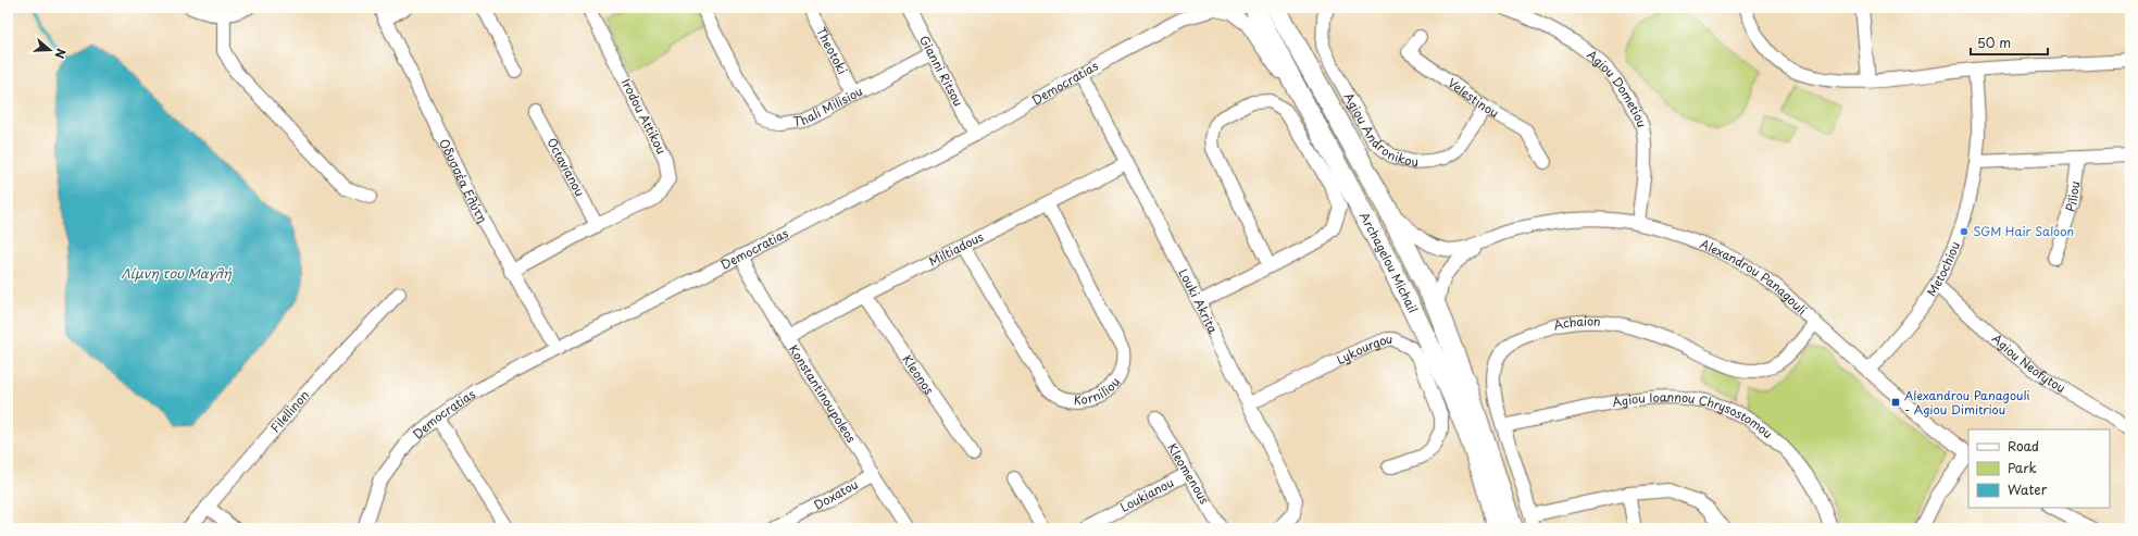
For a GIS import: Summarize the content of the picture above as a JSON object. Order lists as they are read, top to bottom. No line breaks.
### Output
{"streets":{"highway":["Archagelou Michail"],"street":["Theotoki","Gianni Ritsou","Democratias","Agiou Dometiou","Velestinou","Thali Milisiou","Irodou Attikou","Agiou Andronikou","Octavianou","Οδυσσέα Ελύτη","Piliou","Miltiadous","Metochiou","Alexandrou Panagouli","Louki Akrita","Achaion","Lykourgou","Agiou Neofytou","Kleonos","Korniliou","Konstantinoupoleos","Filellinon","Agiou Ioannou Chrysostomou","Kleomenous","Doxatou","Loukianou"]},"crossings":[["Theotoki","Thali Milisiou"],["Gianni Ritsou","Democratias"],["Gianni Ritsou","Thali Milisiou"],["Democratias","Οδυσσέα Ελύτη"],["Democratias","Archagelou Michail"],["Democratias","Louki Akrita"],["Democratias","Konstantinoupoleos"],["Agiou Dometiou","Alexandrou Panagouli"],["Velestinou","Agiou Andronikou"],["Irodou Attikou","Octavianou"],["Irodou Attikou","Οδυσσέα Ελύτη"],["Miltiadous","Louki Akrita"],["Miltiadous","Kleonos"],["Miltiadous","Korniliou"],["Miltiadous","Konstantinoupoleos"],["Archagelou Michail","Alexandrou Panagouli"],["Metochiou","Alexandrou Panagouli"],["Metochiou","Agiou Neofytou"],["Alexandrou Panagouli","Achaion"],["Louki Akrita","Lykourgou"],["Achaion","Agiou Ioannou Chrysostomou"],["Konstantinoupoleos","Doxatou"],["Kleomenous","Loukianou"]],"water":["Λίμνη του Μαγλή"],"places":{"other":["SGM Hair Saloon"],"transit":["Alexandrou Panagouli - Agiou Dimitriou"]},"legend":["Road","Park","Water"],"scale_bar":"50 m","north":"right"}
